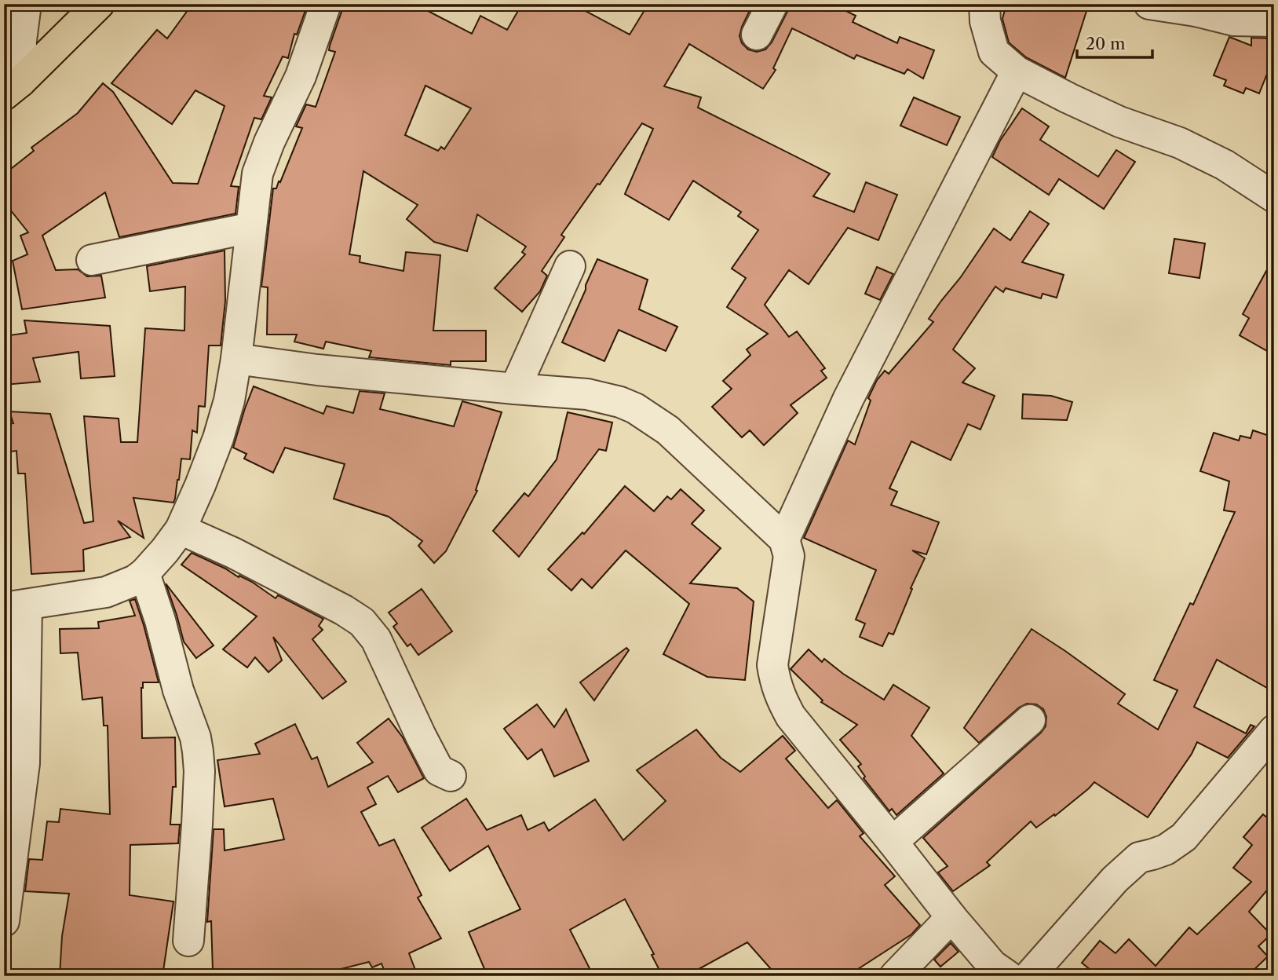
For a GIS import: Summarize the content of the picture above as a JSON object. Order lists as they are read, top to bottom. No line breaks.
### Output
{"scale_bar":"20 m"}
